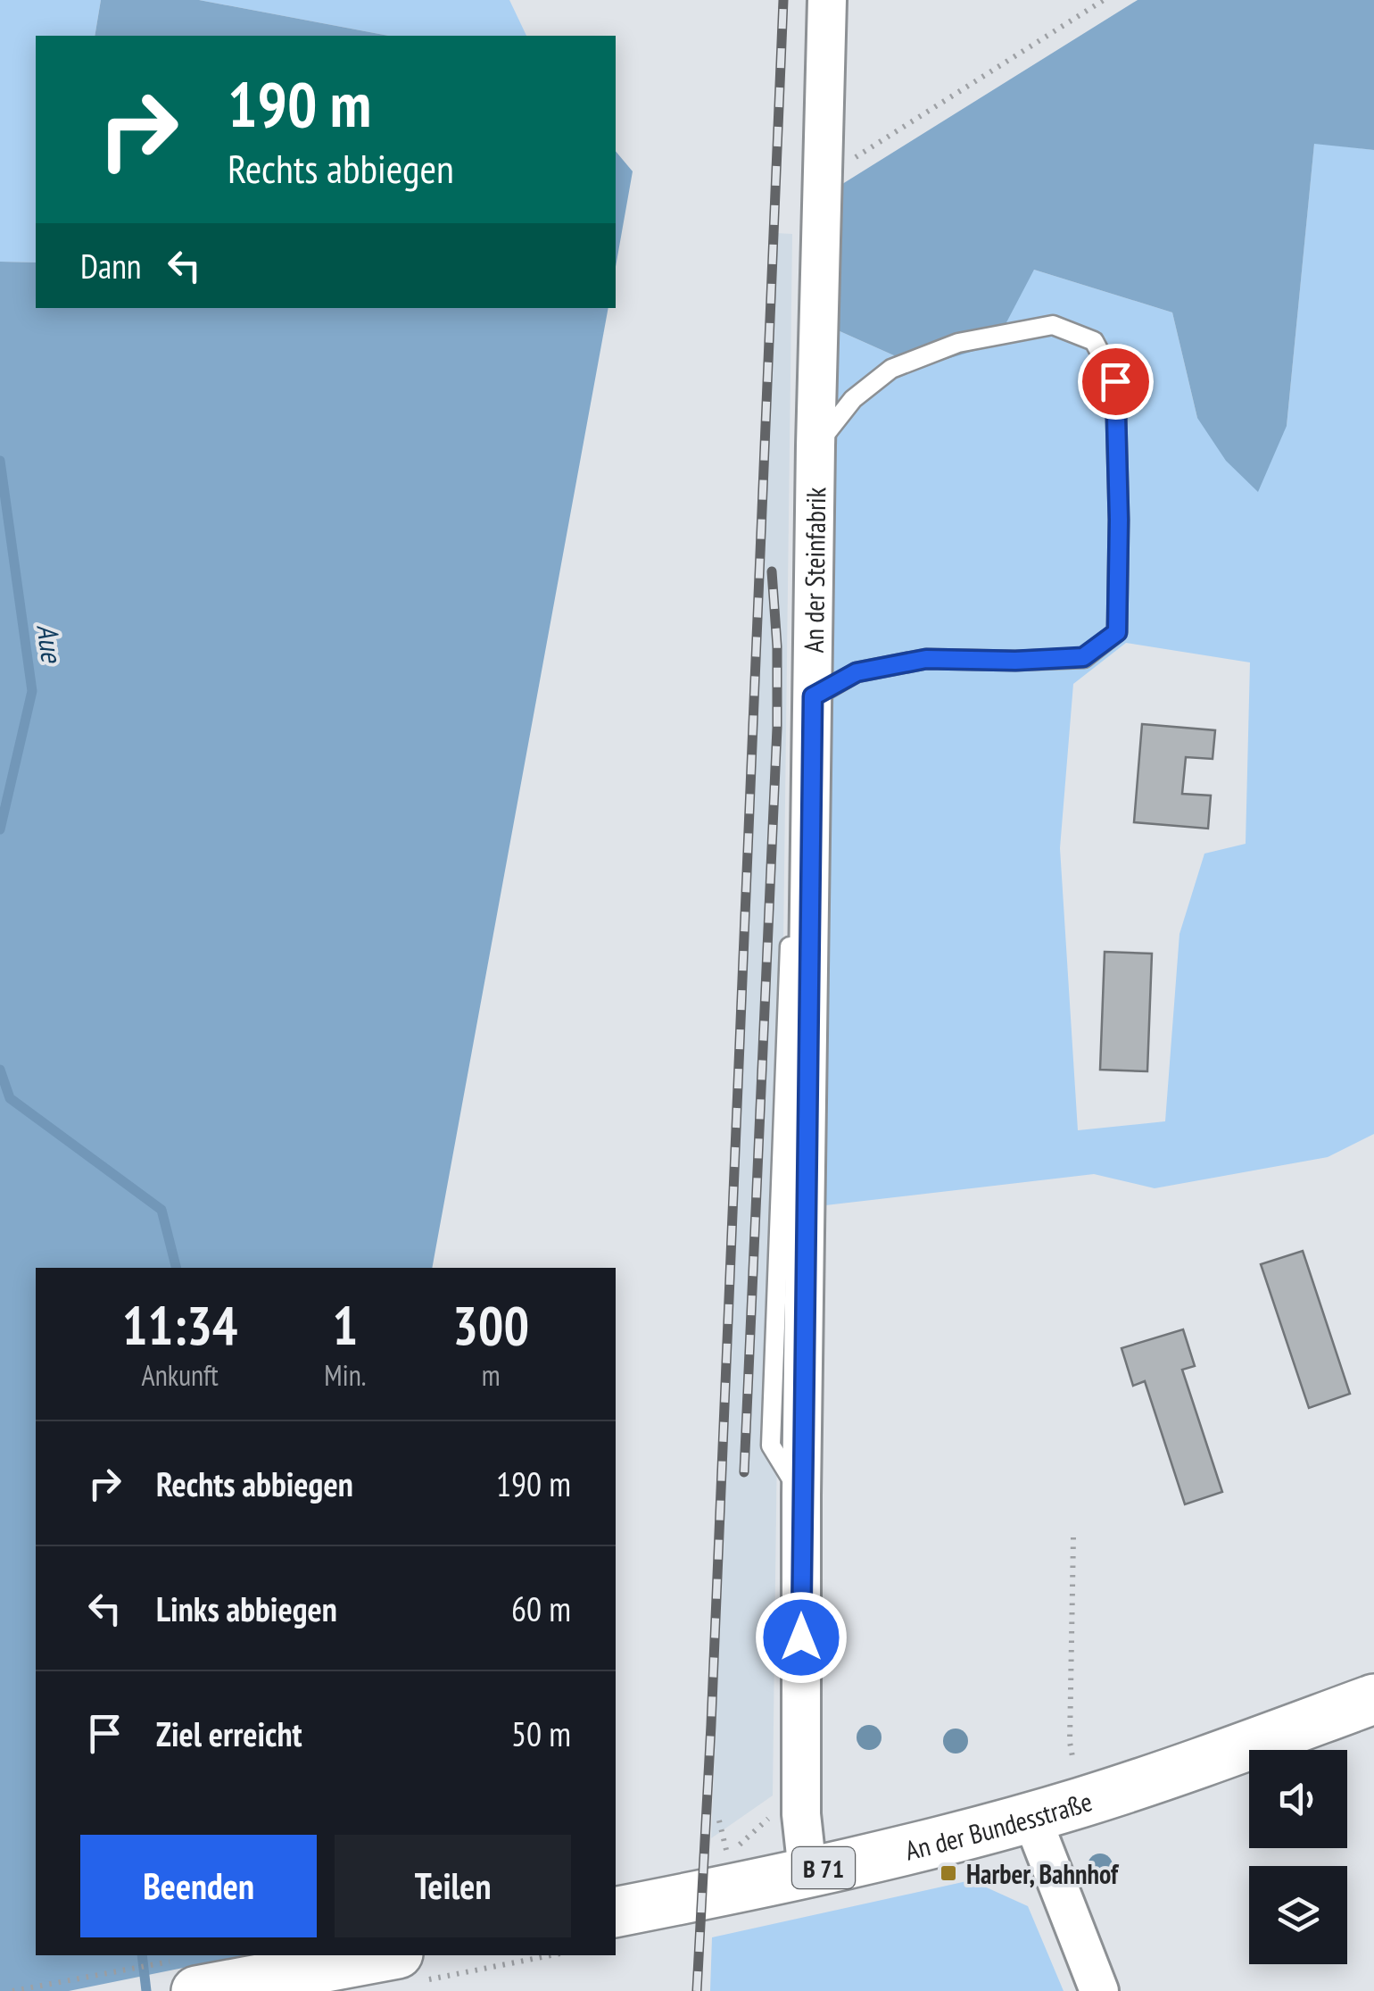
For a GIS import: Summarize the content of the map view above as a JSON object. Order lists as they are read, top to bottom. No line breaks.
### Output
{"streets":{"main road":["An der Bundesstraße","B 71"],"street":["An der Steinfabrik"]},"crossings":[["An der Steinfabrik","An der Bundesstraße"]],"water":["Aue"],"places":{"transit":["Harber, Bahnhof"]},"page":{"turn":["190 m","Rechts abbiegen"],"then":"Dann","eta":["11:34","Ankunft","1","Min.","300","m"],"list":[{"name":"Rechts abbiegen","value":"190 m"},{"name":"Links abbiegen","value":"60 m"},{"name":"Ziel erreicht","value":"50 m"}],"buttons":["Beenden","Teilen"]}}
